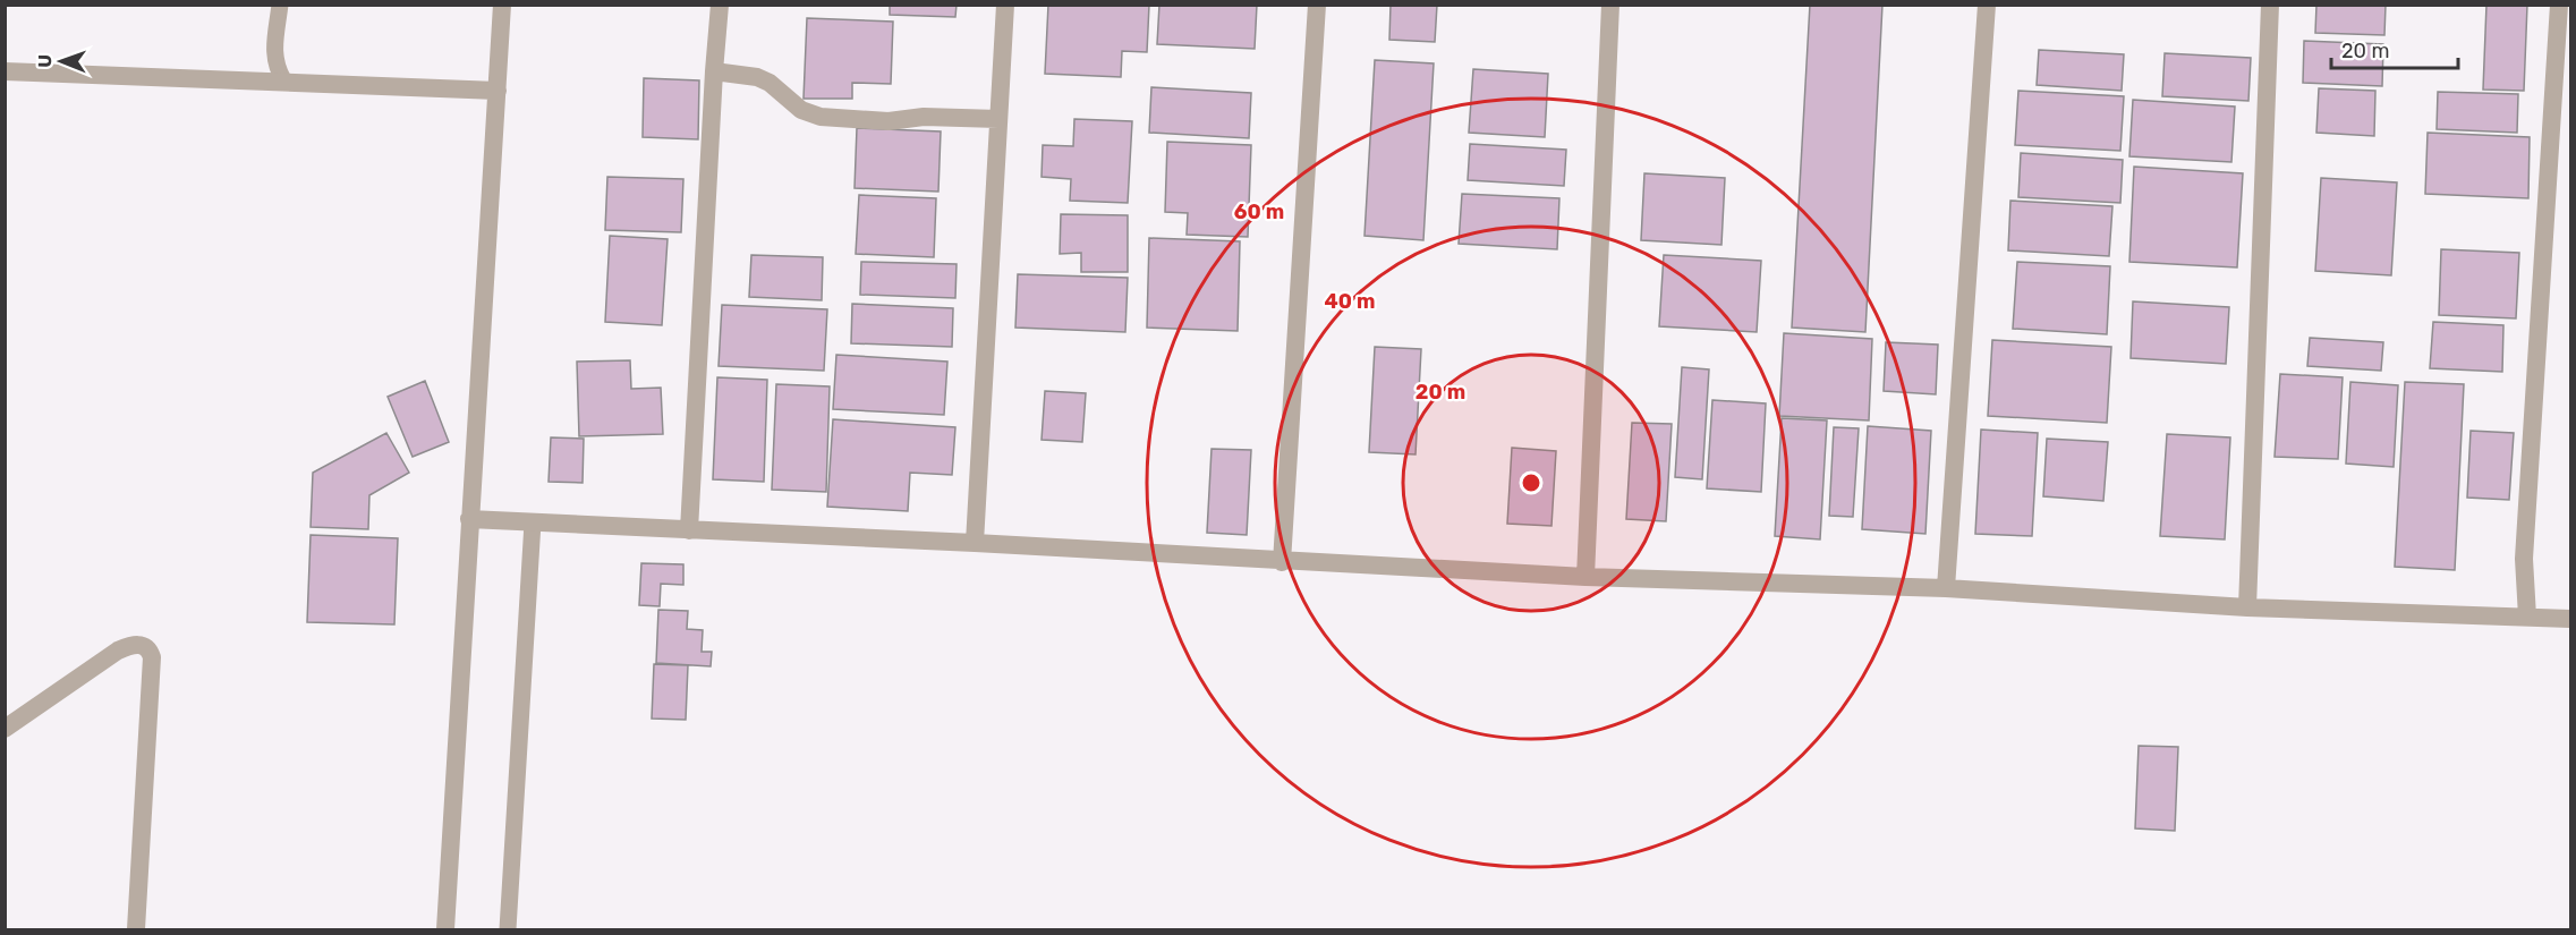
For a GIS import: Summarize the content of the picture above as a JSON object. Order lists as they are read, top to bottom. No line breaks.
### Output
{"scale_bar":"20 m","north":"left","rings":["60 m","40 m","20 m"]}
